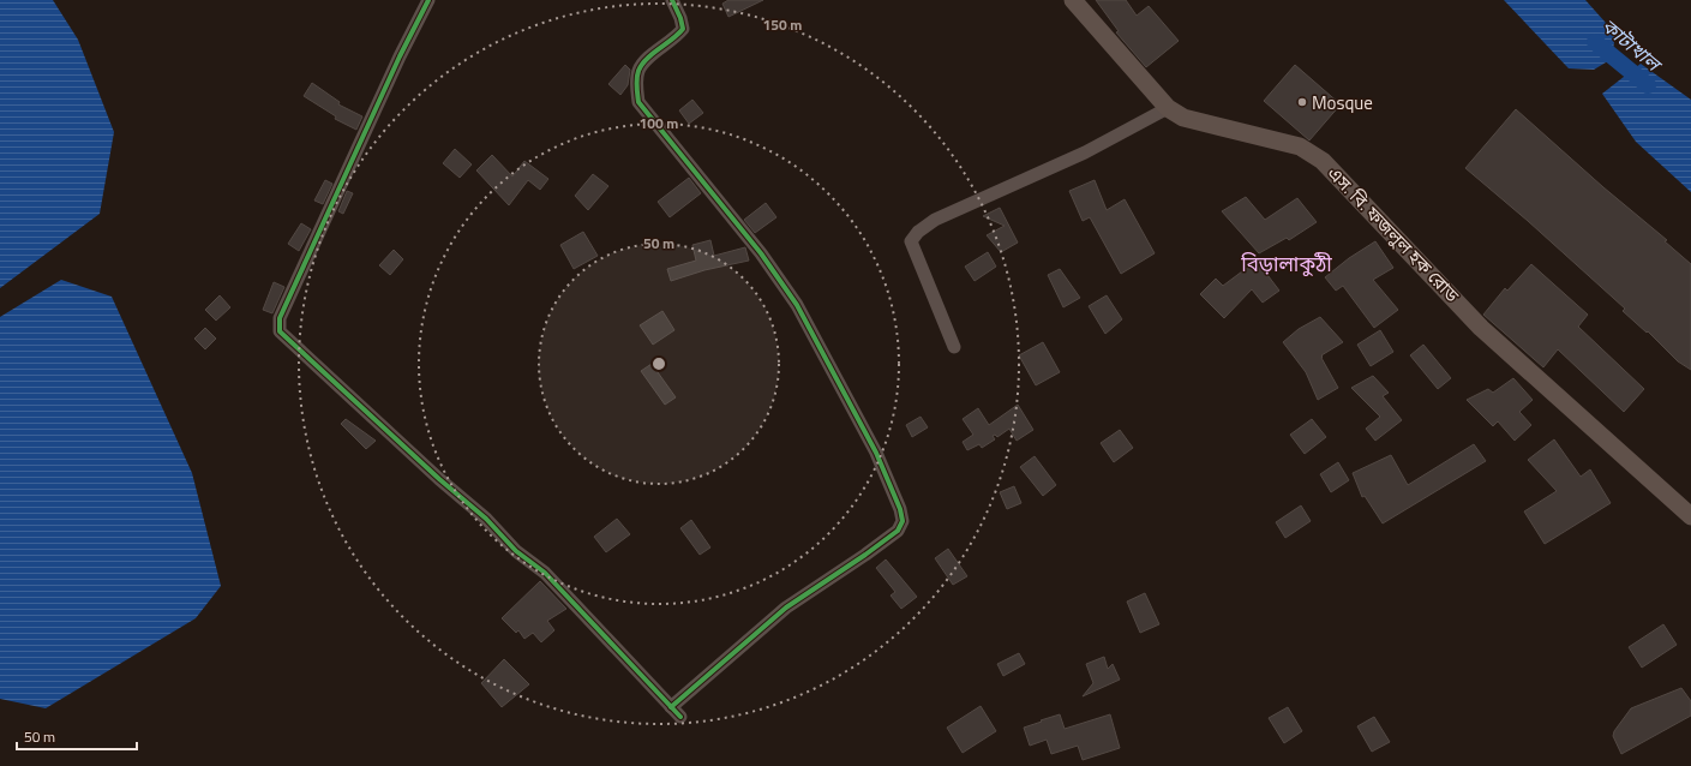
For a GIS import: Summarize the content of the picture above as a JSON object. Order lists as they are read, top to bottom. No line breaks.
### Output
{"streets":{"main road":["এস. বি. ফজলুল হক রোড"]},"districts":["বিড়ালাকুঠী"],"water":["কাটাখাল"],"places":["Mosque"],"scale_bar":"50 m","rings":["150 m","100 m","50 m"]}
